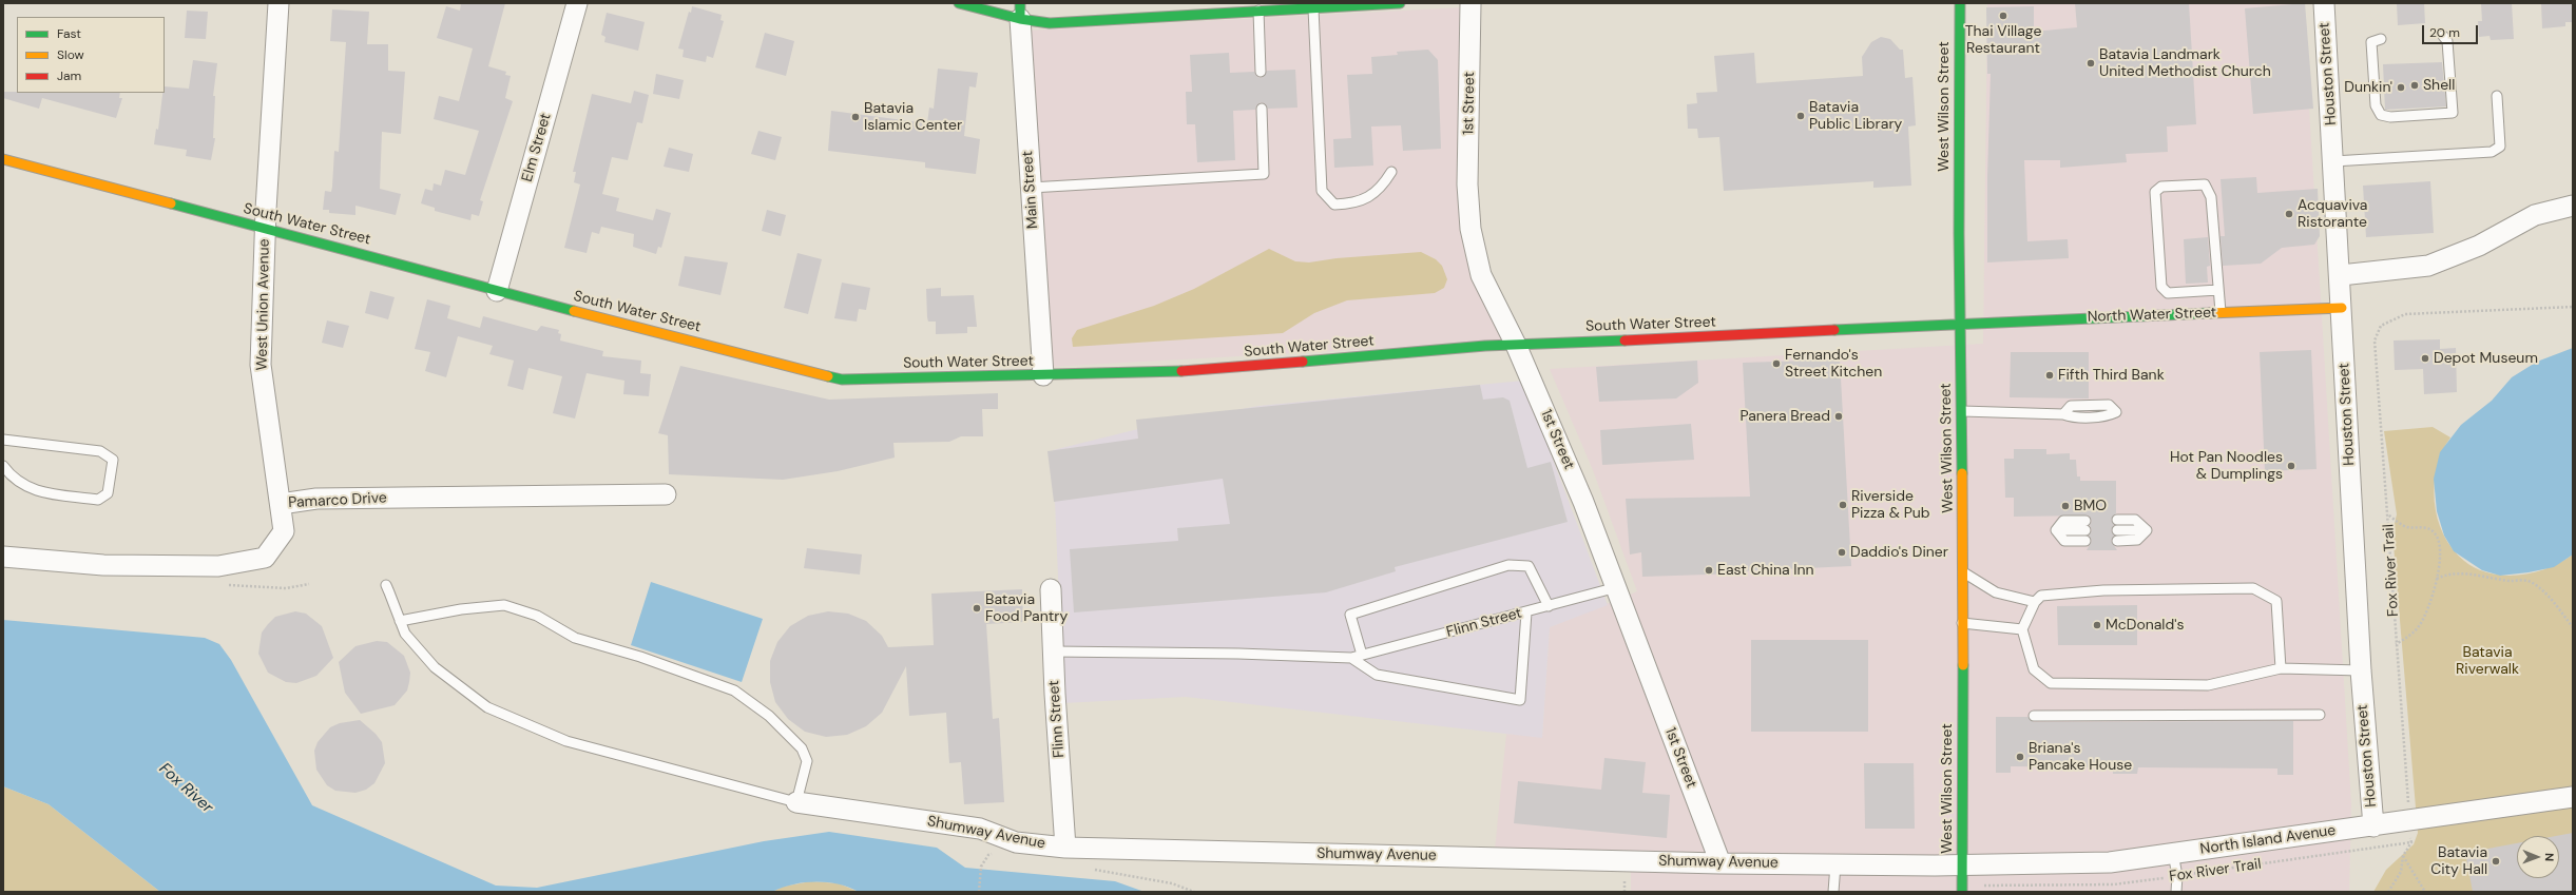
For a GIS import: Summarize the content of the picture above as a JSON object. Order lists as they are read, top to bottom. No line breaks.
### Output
{"streets":{"street":["Houston Street","1st Street","West Wilson Street","Elm Street","Main Street","South Water Street","West Union Avenue","North Water Street","Pamarco Drive","Flinn Street","Shumway Avenue","North Island Avenue"],"path":["Fox River Trail"]},"crossings":[["Houston Street","North Water Street"],["Houston Street","North Island Avenue"],["1st Street","South Water Street"],["1st Street","Flinn Street"],["1st Street","Shumway Avenue"],["West Wilson Street","South Water Street"],["West Wilson Street","North Water Street"],["West Wilson Street","Fox River Trail"],["West Wilson Street","Shumway Avenue"],["West Wilson Street","North Island Avenue"],["Elm Street","South Water Street"],["Main Street","South Water Street"],["South Water Street","West Union Avenue"],["South Water Street","North Water Street"],["West Union Avenue","Pamarco Drive"],["Fox River Trail","North Island Avenue"],["Flinn Street","Shumway Avenue"],["Shumway Avenue","North Island Avenue"]],"water":["Fox River"],"parks":["Batavia Riverwalk"],"places":["Thai Village Restaurant","Batavia Landmark United Methodist Church","Shell","Dunkin'","Batavia Public Library","Batavia Islamic Center","Acquaviva Ristorante","Depot Museum","Fernando's Street Kitchen","Fifth Third Bank","Panera Bread","Hot Pan Noodles & Dumplings","Riverside Pizza & Pub","BMO","Daddio's Diner","East China Inn","Batavia Food Pantry","McDonald's","Briana's Pancake House","Batavia City Hall"],"legend":["Fast","Slow","Jam"],"scale_bar":"20 m","north":"right"}
